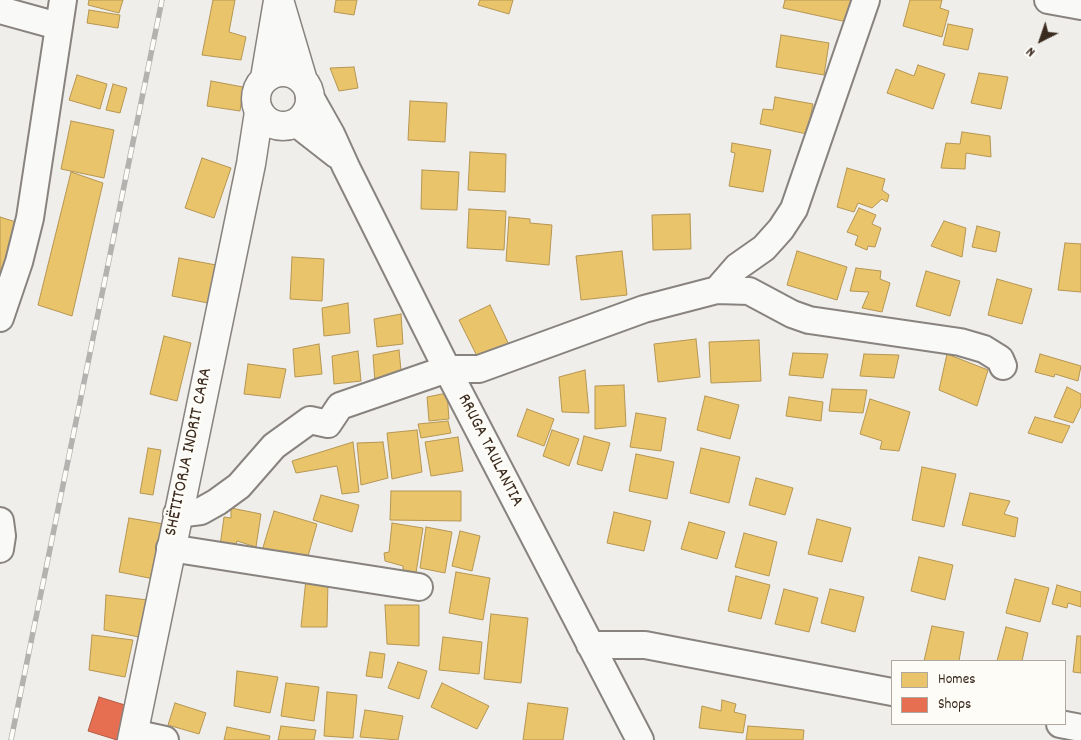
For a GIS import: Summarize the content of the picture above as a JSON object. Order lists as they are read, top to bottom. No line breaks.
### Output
{"streets":{"main road":["SHËTITORJA INDRIT CARA"],"street":["RRUGA TAULANTIA"]},"crossings":[["RRUGA TAULANTIA","SHËTITORJA INDRIT CARA"]],"legend":["Homes","Shops"],"north":"bottom left"}
